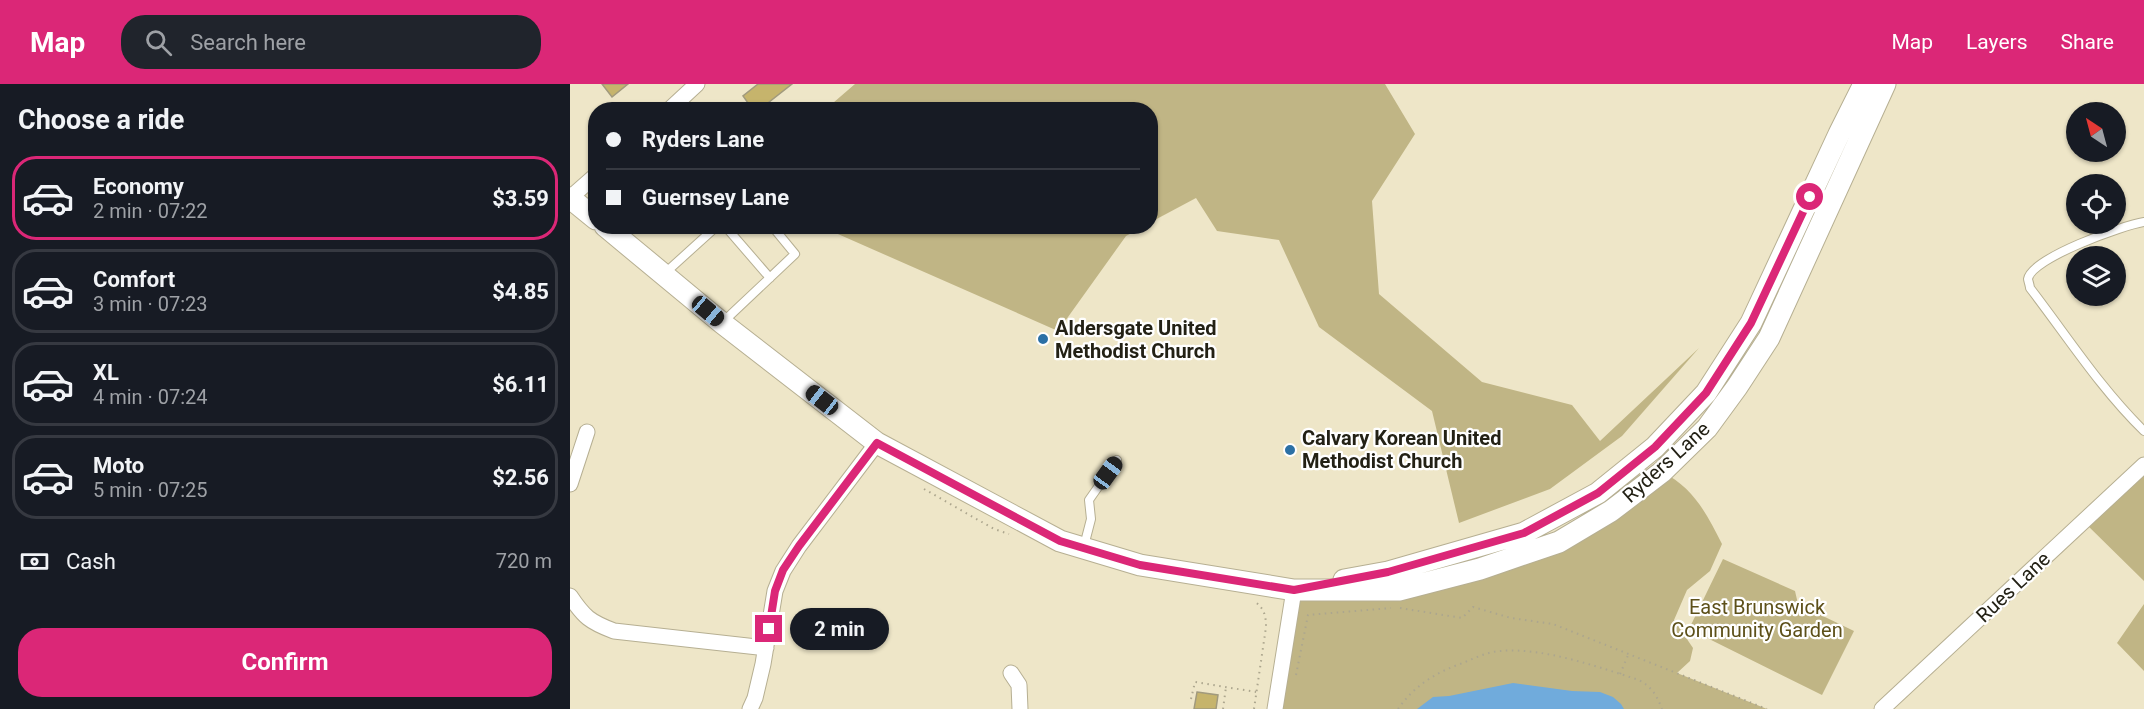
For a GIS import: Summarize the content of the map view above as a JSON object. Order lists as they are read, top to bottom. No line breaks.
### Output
{"streets":{"main road":["Ryders Lane"],"street":["Rues Lane"]},"parks":["East Brunswick Community Garden"],"places":["Aldersgate United Methodist Church","Calvary Korean United Methodist Church"],"north":"top left","page":{"header":"Map","search":"Search here","nav":["Map","Layers","Share"],"heading":"Choose a ride","banner":["Ryders Lane","Guernsey Lane"],"list":[{"name":"Economy","note":"2 min · 07:22","value":"$3.59"},{"name":"Comfort","note":"3 min · 07:23","value":"$4.85"},{"name":"XL","note":"4 min · 07:24","value":"$6.11"},{"name":"Moto","note":"5 min · 07:25","value":"$2.56"}],"pay":["Cash","720 m"],"bubble":"2 min","buttons":"Confirm"}}
